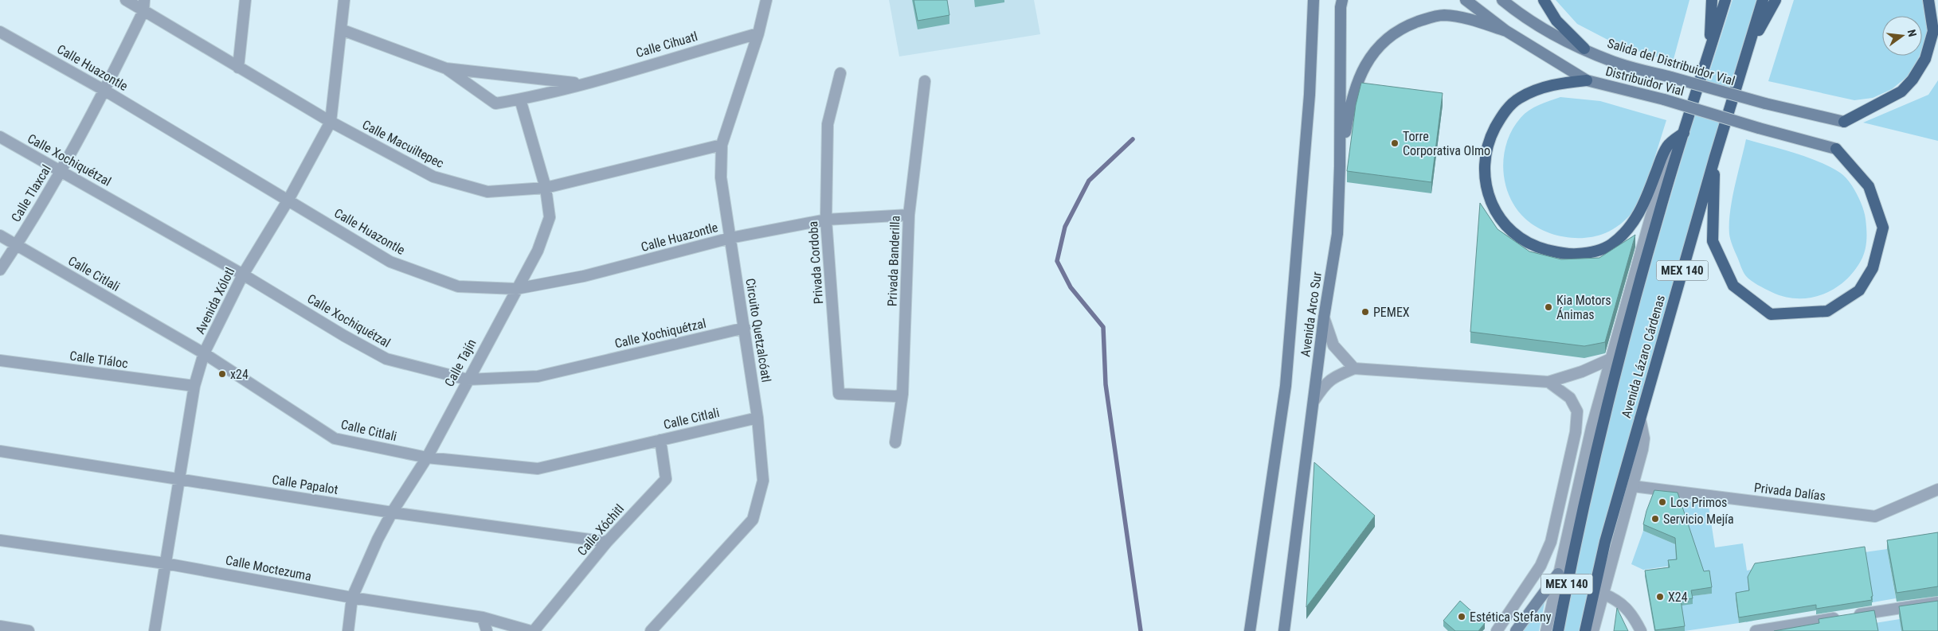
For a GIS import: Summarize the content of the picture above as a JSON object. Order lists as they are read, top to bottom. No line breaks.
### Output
{"streets":{"highway":["MEX 140","Avenida Lázaro Cárdenas"],"main road":["Salida del Distribuidor Vial","Distribuidor Vial","Avenida Arco Sur"],"street":["Calle Cihuatl","Calle Huazontle","Calle Macuiltepec","Calle Xochiquétzal","Calle Tlaxcal","Privada Banderilla","Privada Cordoba","Calle Citlali","Avenida Xólotl","Circuito Quetzalcóatl","Calle Tláloc","Calle Tajín","Calle Papalot","Privada Dalías","Calle Xóchitl","Calle Moctezuma"]},"crossings":[["Calle Cihuatl","Avenida Xólotl"],["Calle Cihuatl","Circuito Quetzalcóatl"],["Calle Cihuatl","Calle Tajín"],["Calle Huazontle","Calle Tlaxcal"],["Calle Huazontle","Privada Banderilla"],["Calle Huazontle","Privada Cordoba"],["Calle Huazontle","Avenida Xólotl"],["Calle Huazontle","Circuito Quetzalcóatl"],["Calle Huazontle","Calle Tajín"],["Calle Macuiltepec","Calle Tlaxcal"],["Calle Macuiltepec","Avenida Xólotl"],["Calle Macuiltepec","Circuito Quetzalcóatl"],["Calle Macuiltepec","Calle Tajín"],["Calle Xochiquétzal","Calle Tlaxcal"],["Calle Xochiquétzal","Avenida Xólotl"],["Calle Xochiquétzal","Circuito Quetzalcóatl"],["Calle Xochiquétzal","Calle Tajín"],["Calle Tlaxcal","Calle Citlali"],["Privada Banderilla","Privada Cordoba"],["Calle Citlali","Avenida Xólotl"],["Calle Citlali","Circuito Quetzalcóatl"],["Calle Citlali","Calle Tajín"],["Calle Citlali","Calle Xóchitl"],["Avenida Xólotl","Calle Tláloc"],["Avenida Xólotl","Calle Papalot"],["Avenida Xólotl","Calle Moctezuma"],["Calle Tajín","Calle Papalot"],["Calle Tajín","Calle Moctezuma"],["Calle Papalot","Calle Xóchitl"]],"places":["Torre Corporativa Olmo","Kia Motors Ánimas","PEMEX","x24","Los Primos","Servicio Mejía","X24","Estética Stefany"],"north":"right"}
